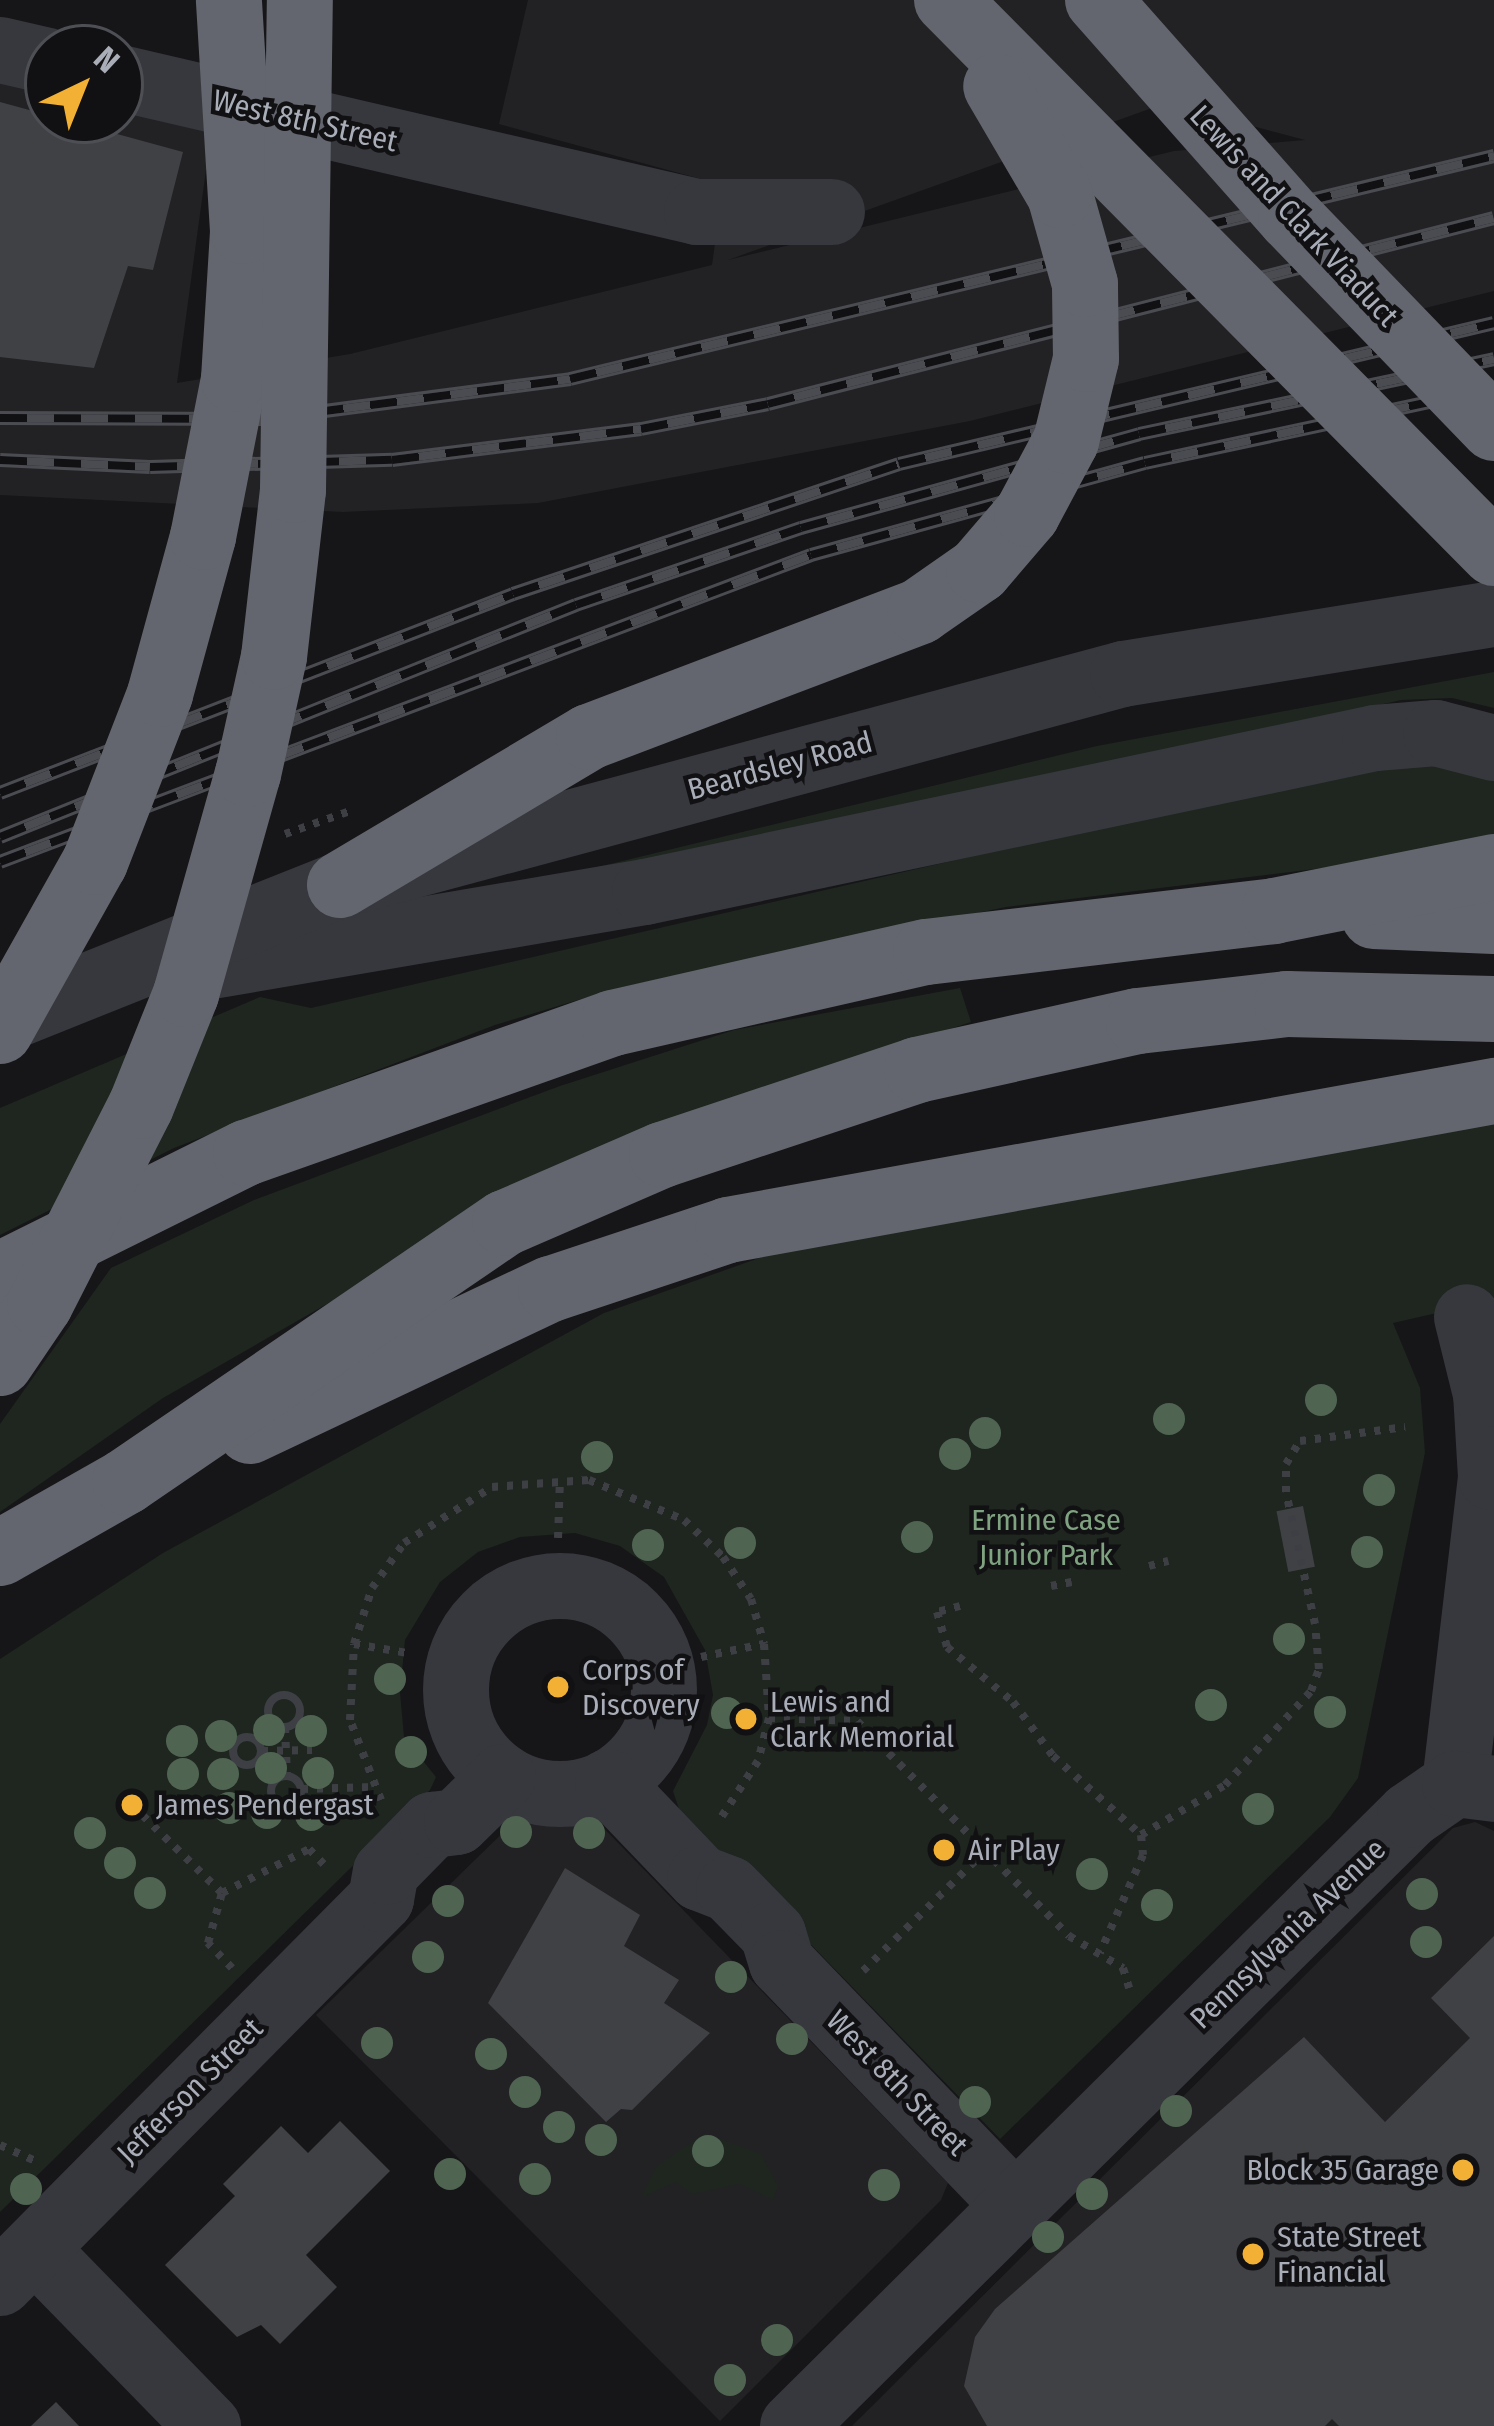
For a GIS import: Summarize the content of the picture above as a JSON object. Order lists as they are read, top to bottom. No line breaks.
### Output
{"streets":{"highway":["Lewis and Clark Viaduct"],"street":["West 8th Street","Beardsley Road","Pennsylvania Avenue","Jefferson Street"]},"crossings":[["West 8th Street","Pennsylvania Avenue"],["West 8th Street","Jefferson Street"]],"parks":["Ermine Case Junior Park"],"places":["Corps of Discovery","Lewis and Clark Memorial","James Pendergast","Air Play","Block 35 Garage","State Street Financial"],"north":"top right"}
